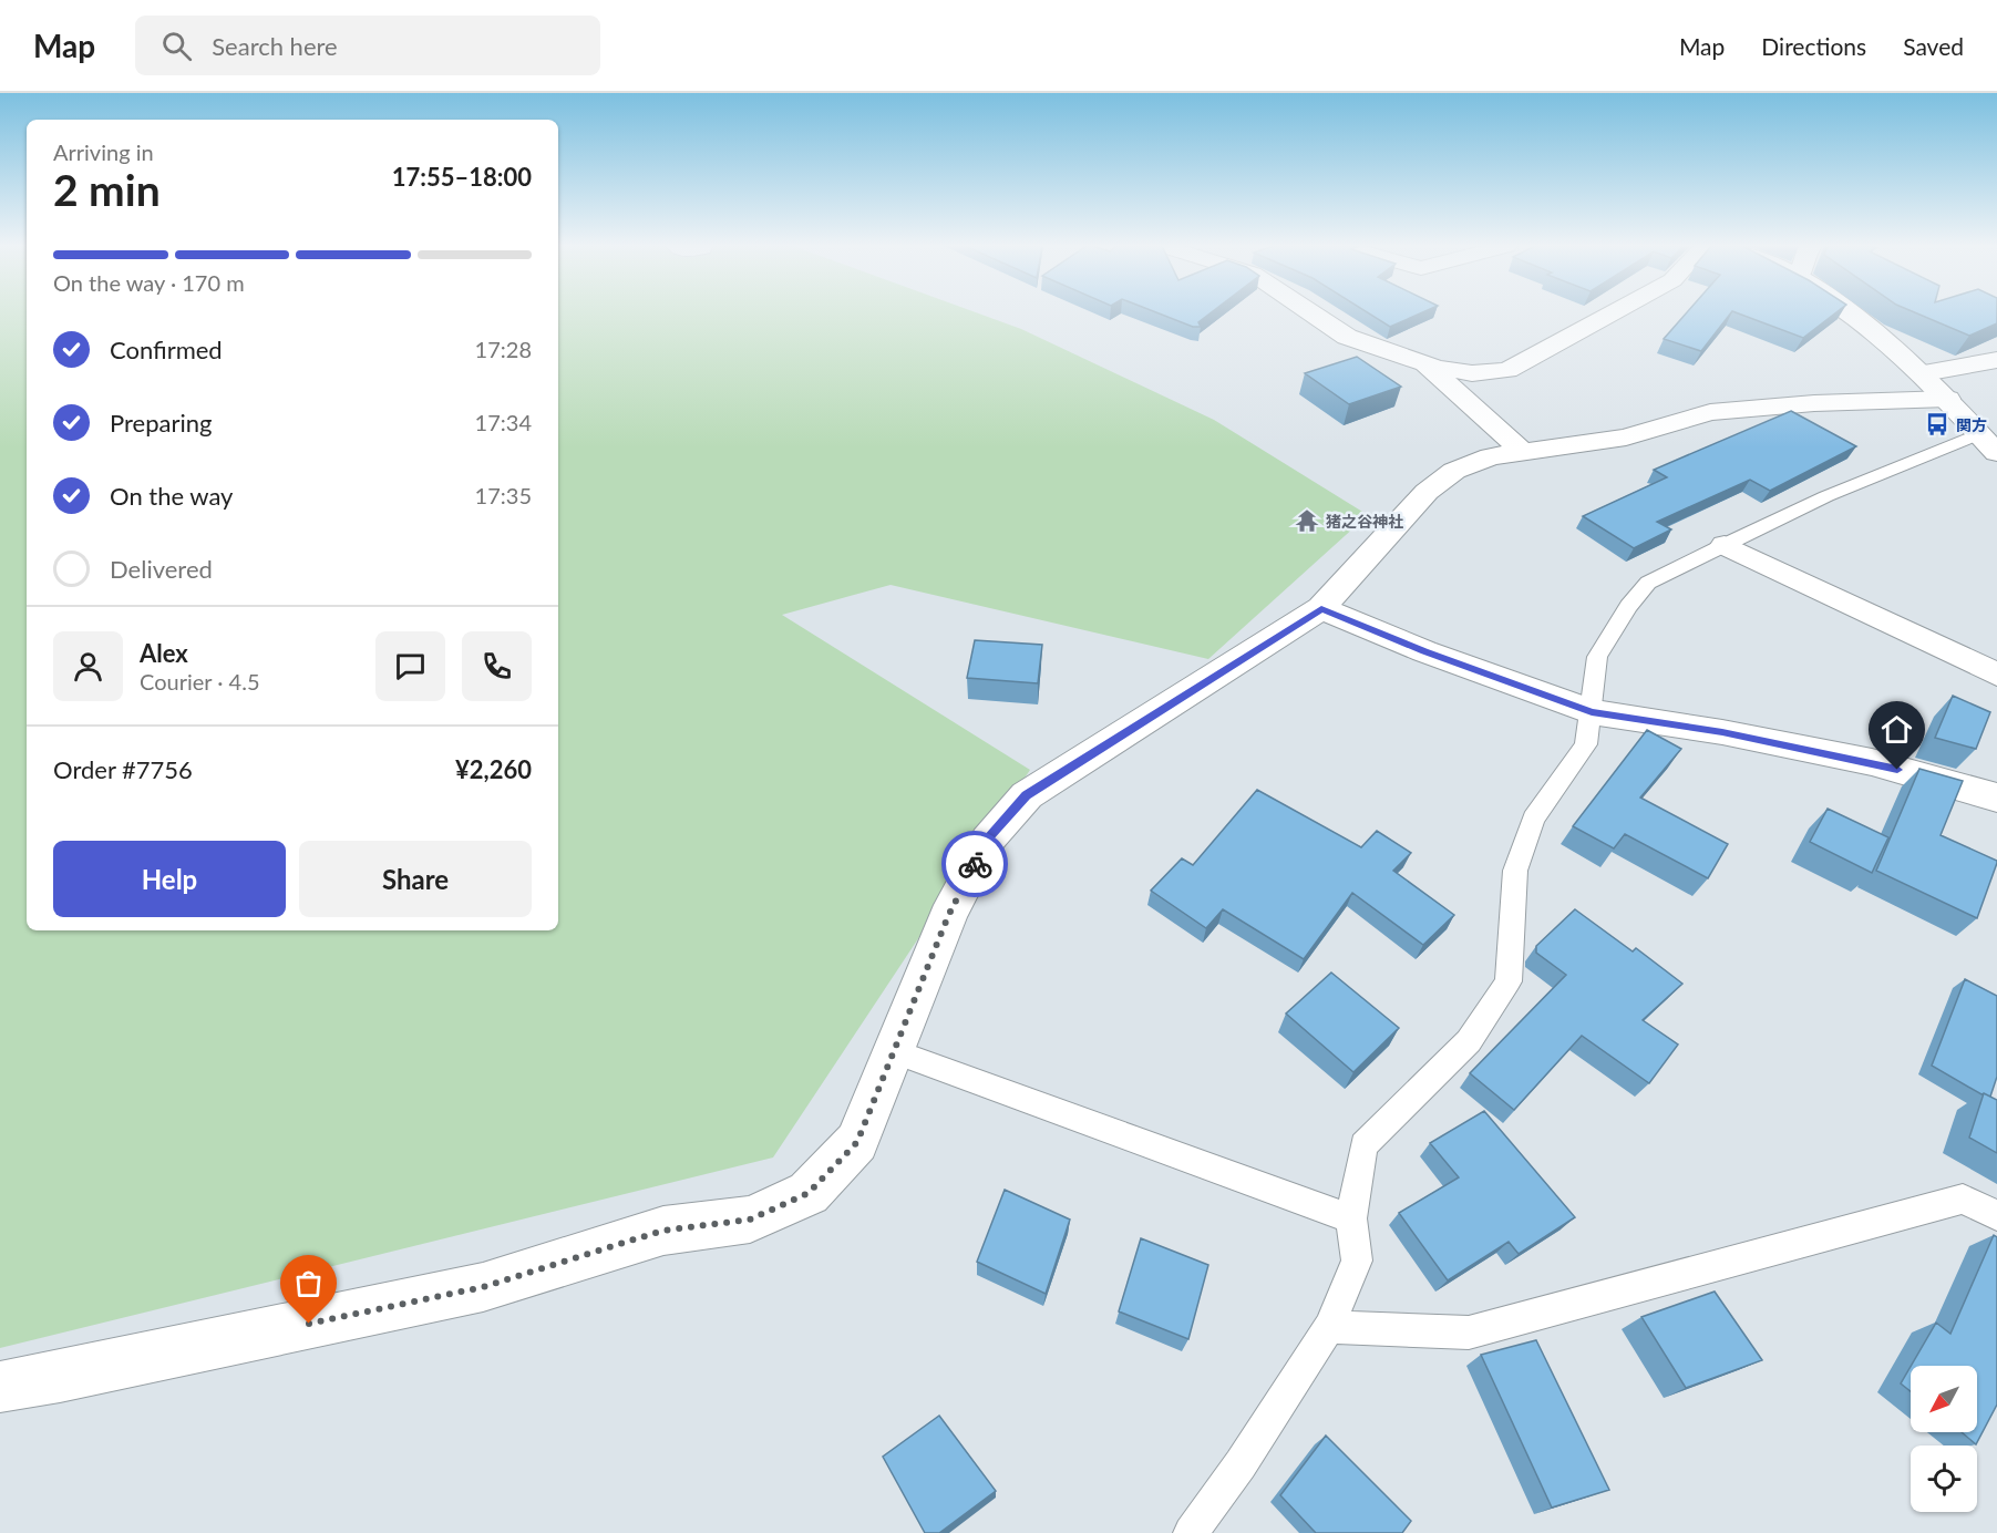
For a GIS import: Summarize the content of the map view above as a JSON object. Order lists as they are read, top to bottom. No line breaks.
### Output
{"places":{"bus stop":["関方"],"temple":["猪之谷神社"]},"north":"bottom left","page":{"header":"Map","search":"Search here","nav":["Map","Directions","Saved"],"heading":["2 min","Arriving in","17:55–18:00"],"panel":["Alex","Courier · 4.5","Order #7756","¥2,260"],"bar":"On the way · 170 m","list":[["Confirmed","17:28"],["Preparing","17:34"],["On the way","17:35"],"Delivered"],"buttons":["Help","Share"]}}
